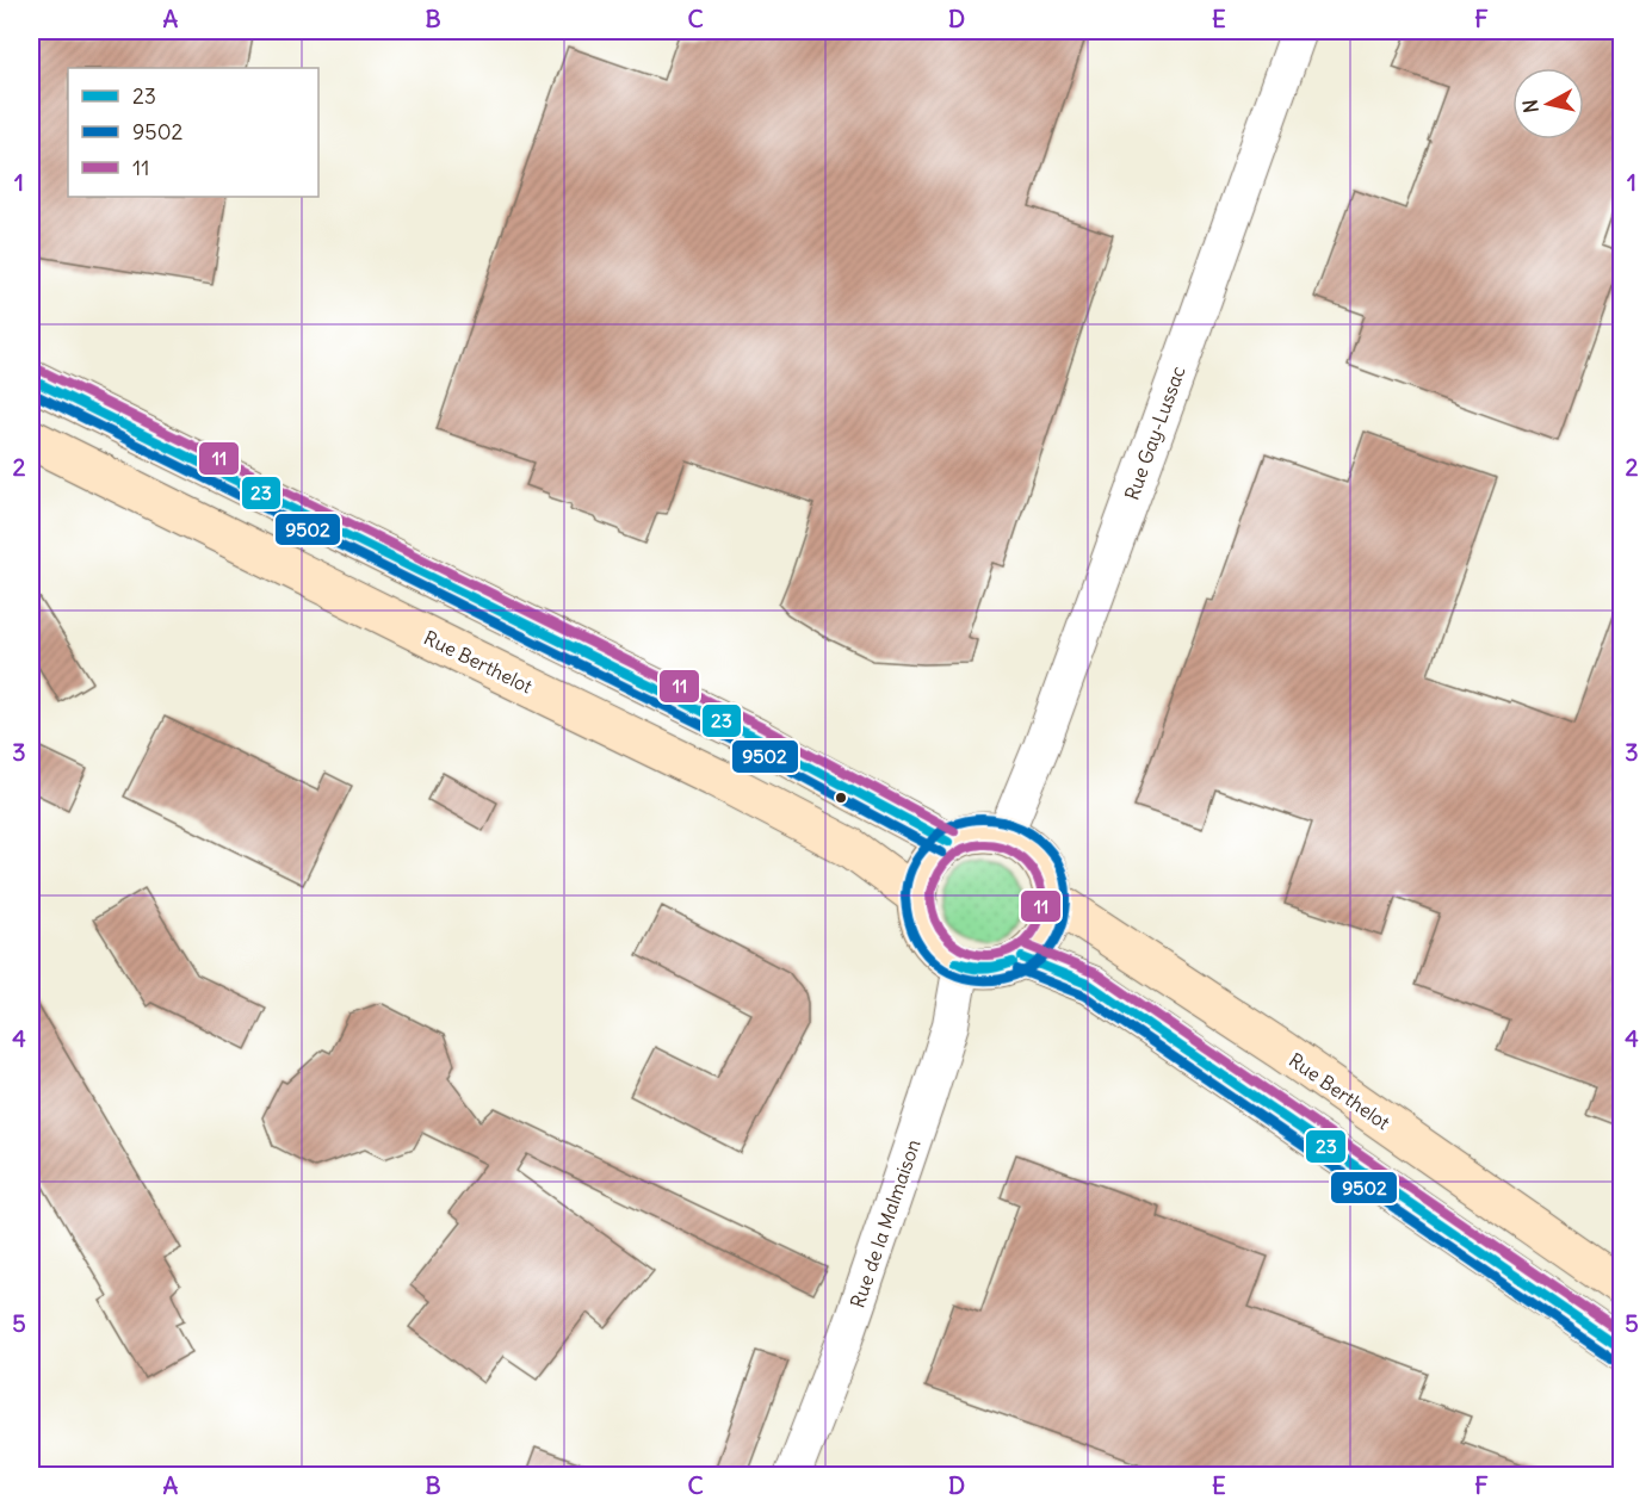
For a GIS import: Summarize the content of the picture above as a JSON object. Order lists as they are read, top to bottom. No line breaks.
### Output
{"streets":{"main road":["Rue Berthelot"],"street":["Rue Gay-Lussac","Rue de la Malmaison"]},"crossings":[["Rue Gay-Lussac","Rue Berthelot"],["Rue Gay-Lussac","Rue de la Malmaison"],["Rue Berthelot","Rue de la Malmaison"]],"lines":["transit line 11","transit line 23","transit line 9502"],"legend":["23","9502","11"],"north":"left","grid":{"columns":["A","B","C","D","E","F"],"rows":["1","2","3","4","5"]}}
